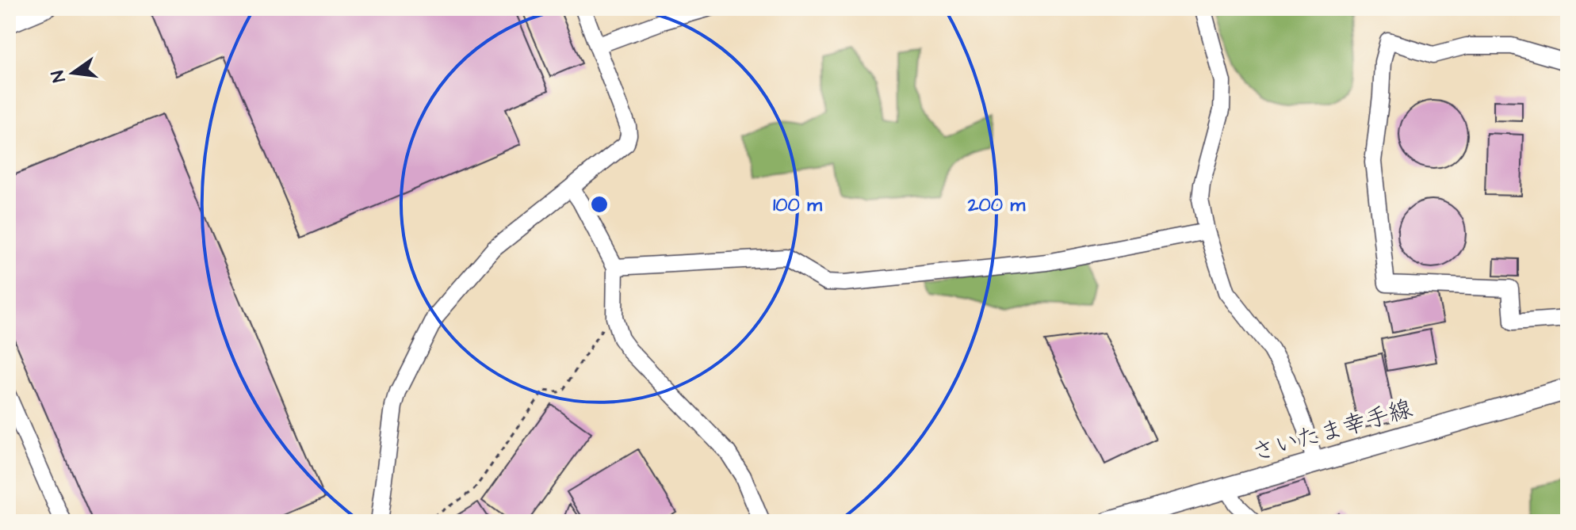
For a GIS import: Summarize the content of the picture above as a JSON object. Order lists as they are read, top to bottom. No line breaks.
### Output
{"streets":{"main road":["さいたま幸手線"]},"north":"left","rings":["100 m","200 m"]}
